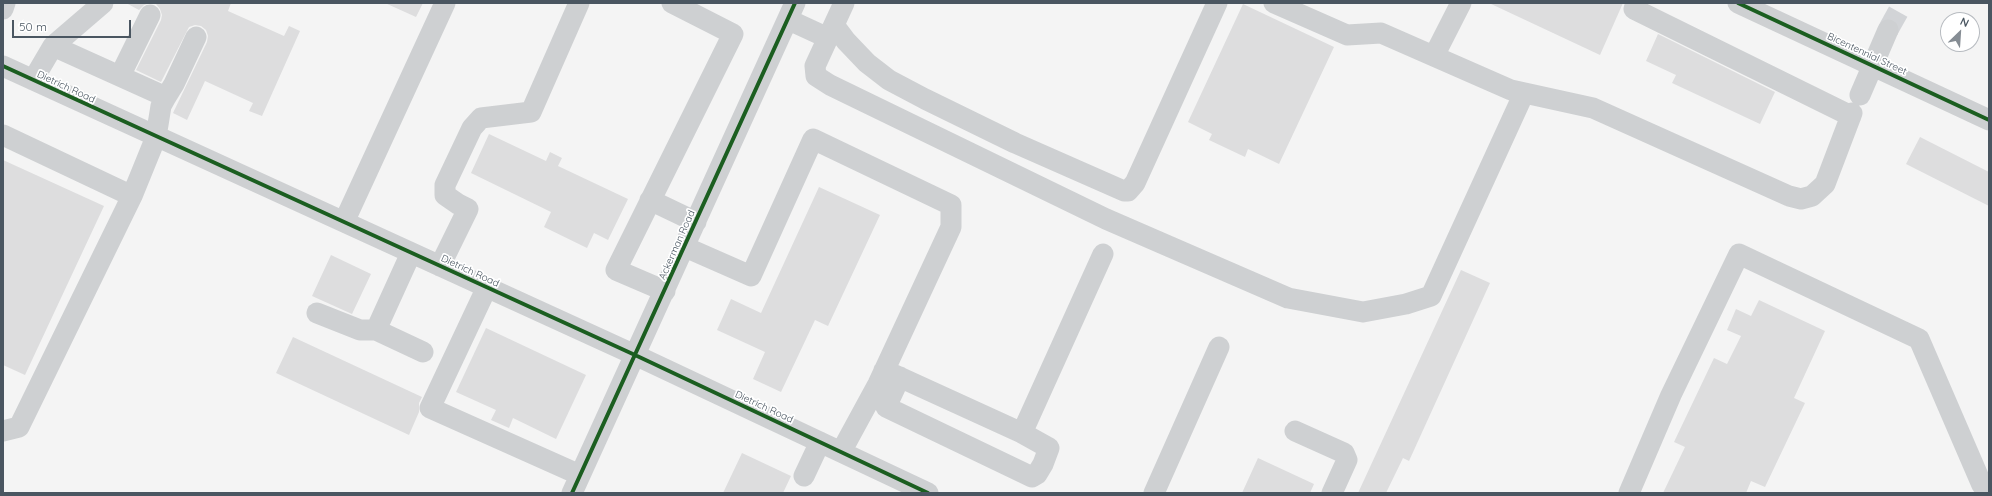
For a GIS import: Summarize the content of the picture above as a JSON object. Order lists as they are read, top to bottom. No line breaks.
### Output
{"streets":{"street":["Bicentennial Street","Dietrich Road","Ackerman Road"]},"crossings":[["Dietrich Road","Ackerman Road"]],"scale_bar":"50 m","north":"top right"}
